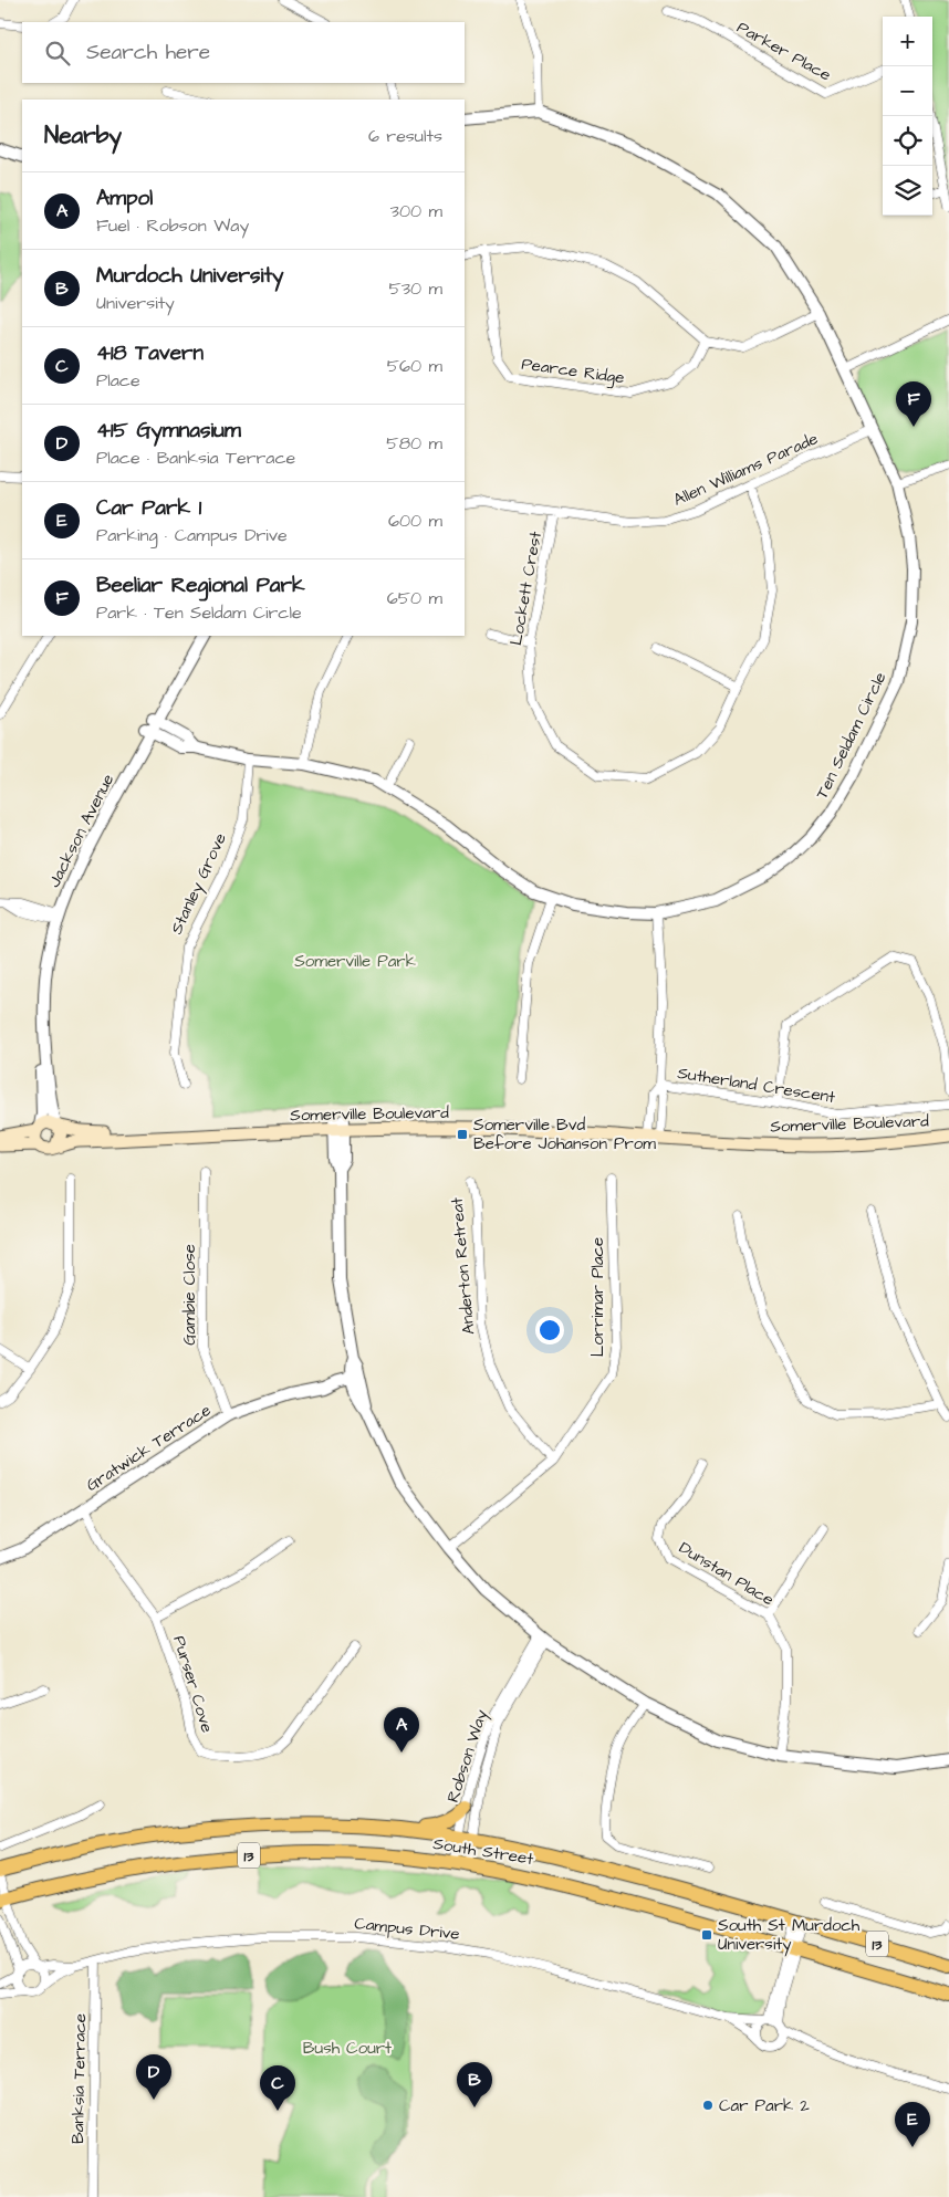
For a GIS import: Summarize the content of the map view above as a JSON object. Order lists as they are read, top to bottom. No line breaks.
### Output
{"streets":{"highway":["South Street","13"],"main road":["Somerville Boulevard"],"street":["Parker Place","Pearce Ridge","Allen Williams Parade","Lockett Crest","Ten Seldam Circle","Jackson Avenue","Stanley Grove","Sutherland Crescent","Anderton Retreat","Gambie Close","Lorrimar Place","Gratwick Terrace","Dunstan Place","Purser Cove","Robson Way","Campus Drive","Banksia Terrace"]},"crossings":[["Allen Williams Parade","Lockett Crest"],["Allen Williams Parade","Ten Seldam Circle"],["Ten Seldam Circle","Jackson Avenue"],["Ten Seldam Circle","Stanley Grove"],["Jackson Avenue","Somerville Boulevard"],["Anderton Retreat","Lorrimar Place"],["Gambie Close","Gratwick Terrace"],["Gratwick Terrace","Purser Cove"],["Robson Way","South Street"],["Campus Drive","Banksia Terrace"]],"parks":["Somerville Park","Bush Court"],"places":{"transit":["Somerville Bvd Before Johanson Prom","South St Murdoch University"],"other":["Car Park 2"]},"page":{"map_buttons":["+","−"],"search":"Search here","heading":["Nearby","6 results"],"list":[{"mark":"A","name":"Ampol","note":"Fuel · Robson Way","value":"300 m"},{"mark":"B","name":"Murdoch University","note":"University","value":"530 m"},{"mark":"C","name":"418 Tavern","note":"Place","value":"560 m"},{"mark":"D","name":"415 Gymnasium","note":"Place · Banksia Terrace","value":"580 m"},{"mark":"E","name":"Car Park 1","note":"Parking · Campus Drive","value":"600 m"},{"mark":"F","name":"Beeliar Regional Park","note":"Park · Ten Seldam Circle","value":"650 m"}],"pins":["F","A","D","B","C","E"]}}
